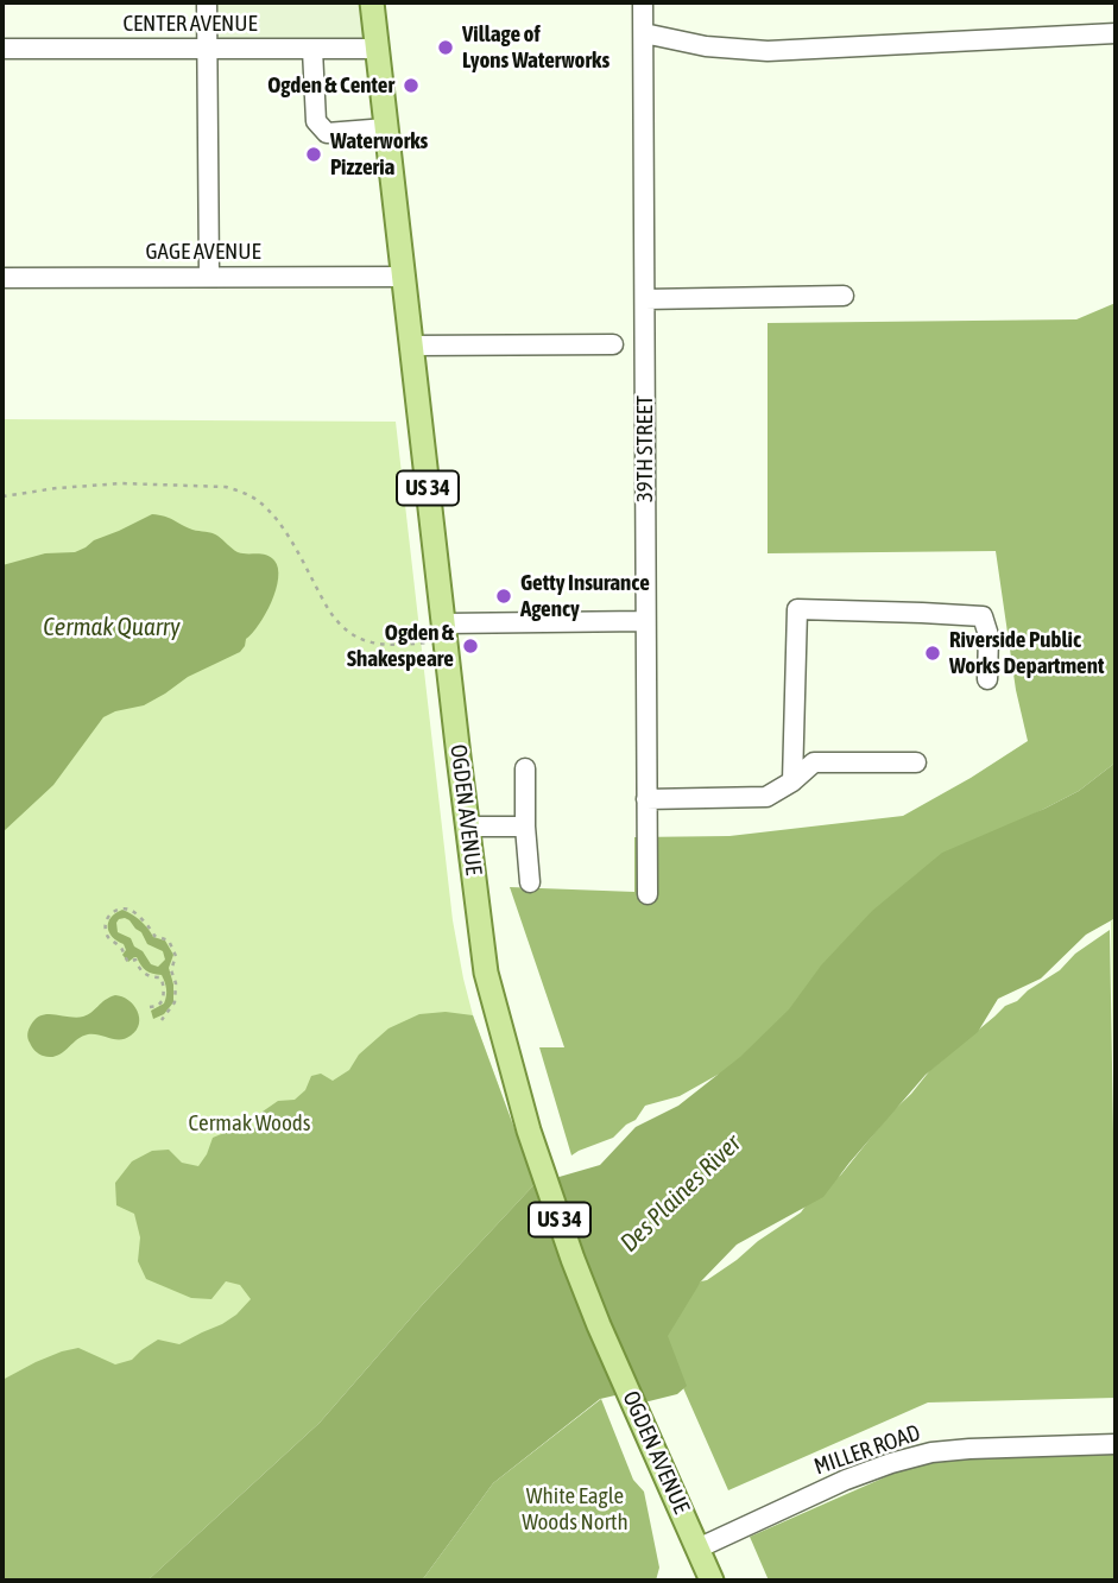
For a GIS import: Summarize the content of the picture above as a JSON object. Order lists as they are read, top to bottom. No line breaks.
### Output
{"streets":{"main road":["US 34","OGDEN AVENUE"],"street":["CENTER AVENUE","GAGE AVENUE","39TH STREET","MILLER ROAD"]},"crossings":[["CENTER AVENUE","OGDEN AVENUE"],["GAGE AVENUE","OGDEN AVENUE"],["OGDEN AVENUE","MILLER ROAD"]],"water":["Cermak Quarry","Des Plaines River"],"parks":["Cermak Woods","White Eagle Woods North"],"places":["Village of Lyons Waterworks","Ogden & Center","Waterworks Pizzeria","Getty Insurance Agency","Ogden & Shakespeare","Riverside Public Works Department"]}
